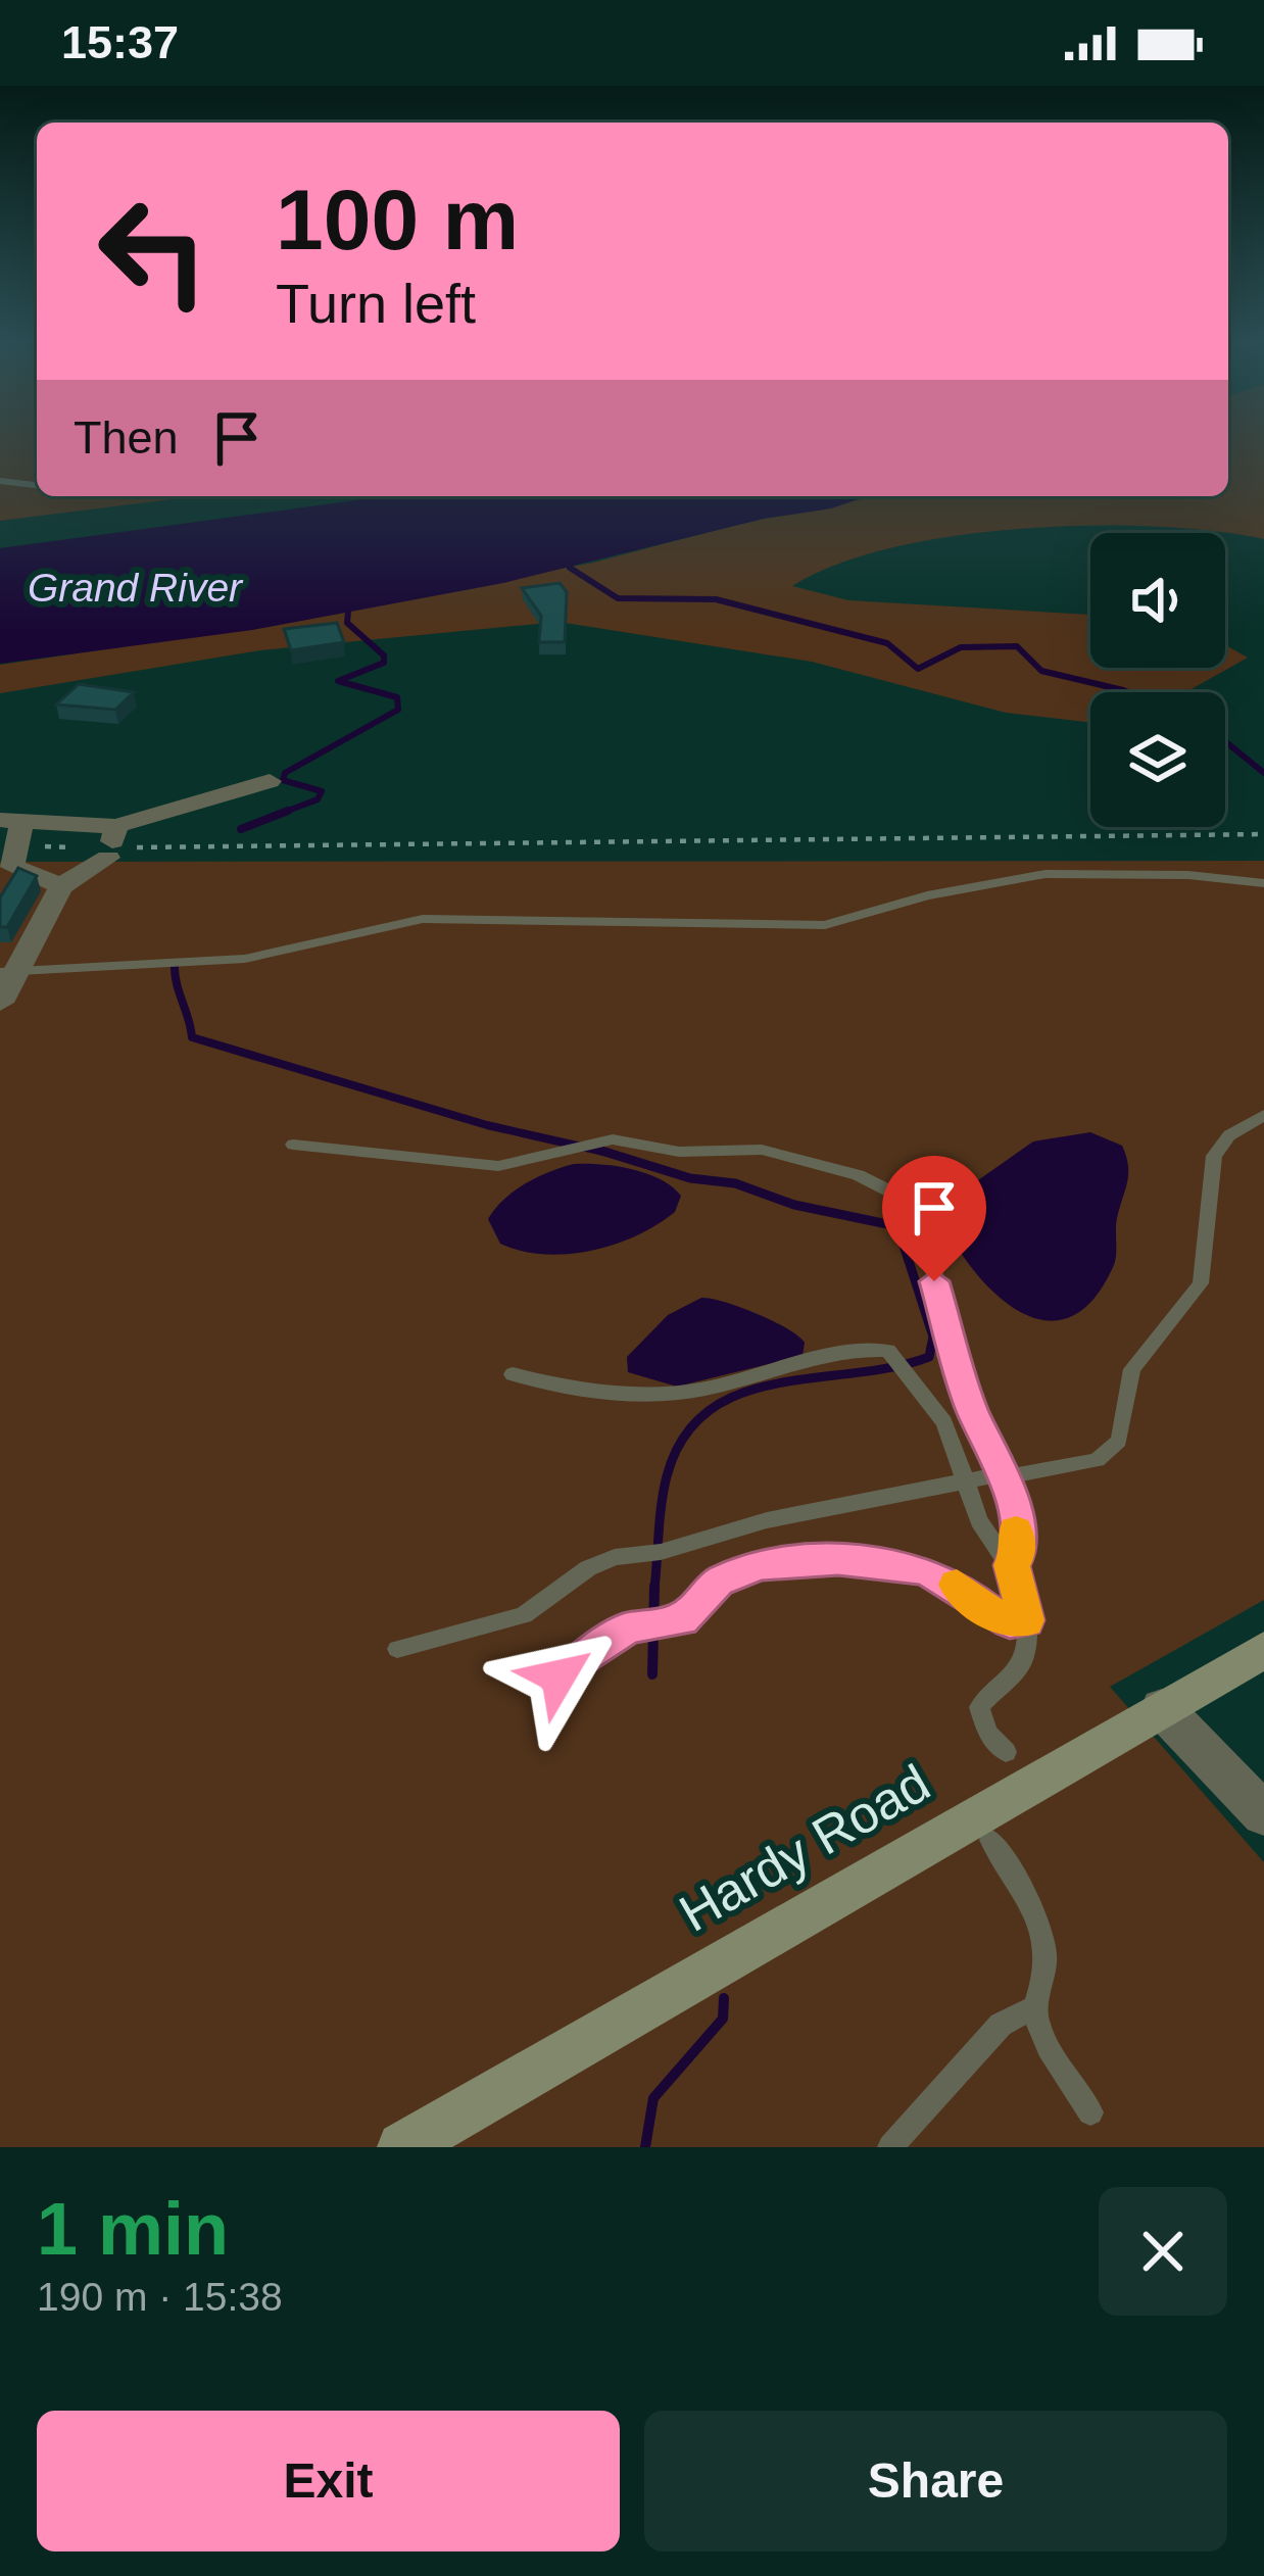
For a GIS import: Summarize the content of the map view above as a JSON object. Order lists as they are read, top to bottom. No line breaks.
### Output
{"streets":{"main road":["Hardy Road"]},"water":["Grand River"],"page":{"status":"15:37","turn":["100 m","Turn left"],"then":"Then","heading":["1 min","190 m · 15:38"],"buttons":["Exit","Share"]}}
